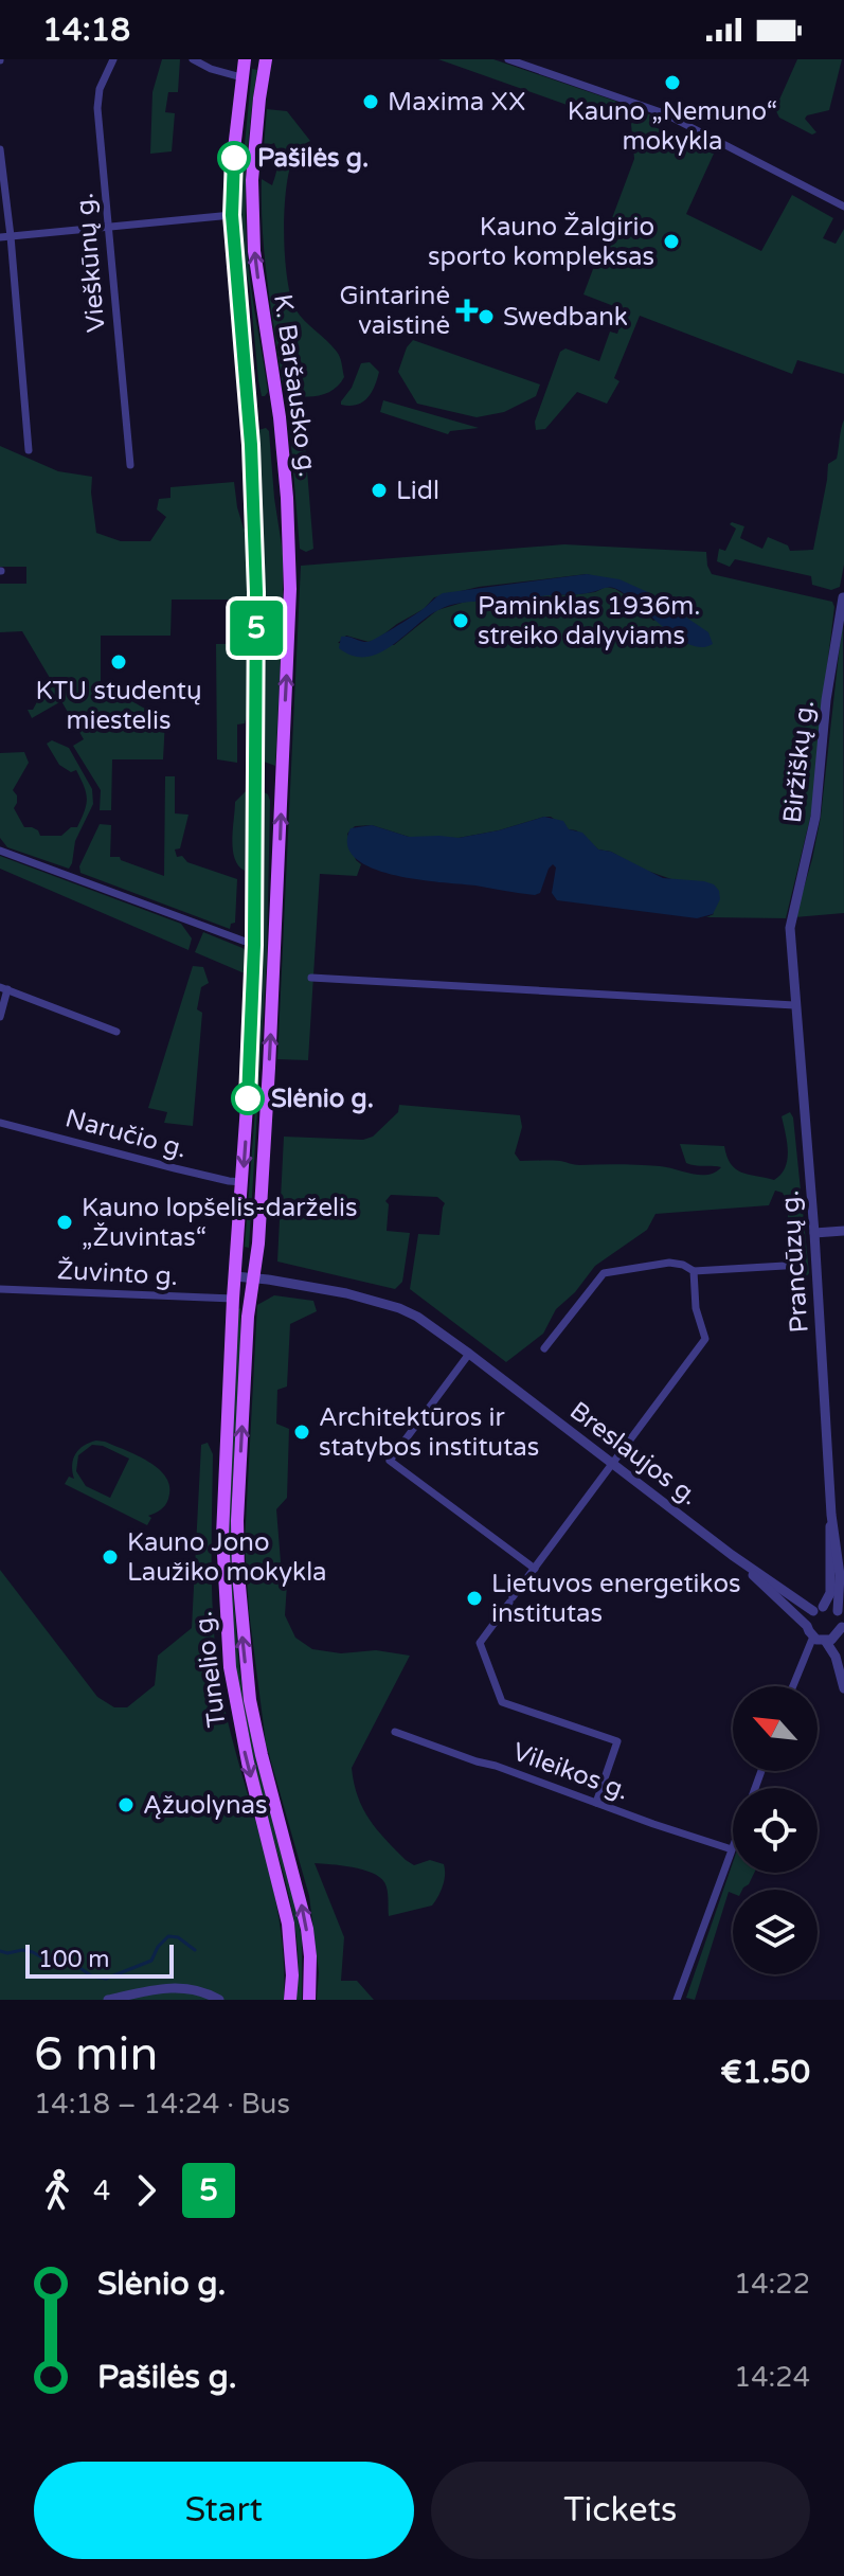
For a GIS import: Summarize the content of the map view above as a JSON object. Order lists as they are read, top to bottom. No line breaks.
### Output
{"streets":{"main road":["K. Baršausko g.","Tunelio g."],"street":["Vieškūnų g.","Biržiškų g.","Naručio g.","Prancūzų g.","Žuvinto g.","Breslaujos g.","Vileikos g."]},"crossings":[["K. Baršausko g.","Naručio g."],["K. Baršausko g.","Breslaujos g."],["K. Baršausko g.","Tunelio g."],["Biržiškų g.","Prancūzų g."],["Prancūzų g.","Breslaujos g."],["Žuvinto g.","Tunelio g."],["Breslaujos g.","Tunelio g."]],"places":{"other":["Kauno „Nemuno“ mokykla","Maxima XX","Pašilės g.","Kauno Žalgirio sporto kompleksas","Swedbank","Lidl","Paminklas 1936m. streiko dalyviams","KTU studentų miestelis","Slėnio g.","Kauno lopšelis-darželis „Žuvintas“","Architektūros ir statybos institutas","Kauno Jono Laužiko mokykla","Lietuvos energetikos institutas","Ąžuolynas"],"health":["Gintarinė vaistinė"]},"lines":["bus line 5"],"scale_bar":"100 m","north":"top left","page":{"status":"14:18","on_map":"5","scale":"100 m","heading":["6 min","14:18 – 14:24 · Bus","€1.50"],"legs":["4","5"],"list":[{"name":"Slėnio g.","value":"14:22"},{"name":"Pašilės g.","value":"14:24"}],"buttons":["Start","Tickets"]}}
